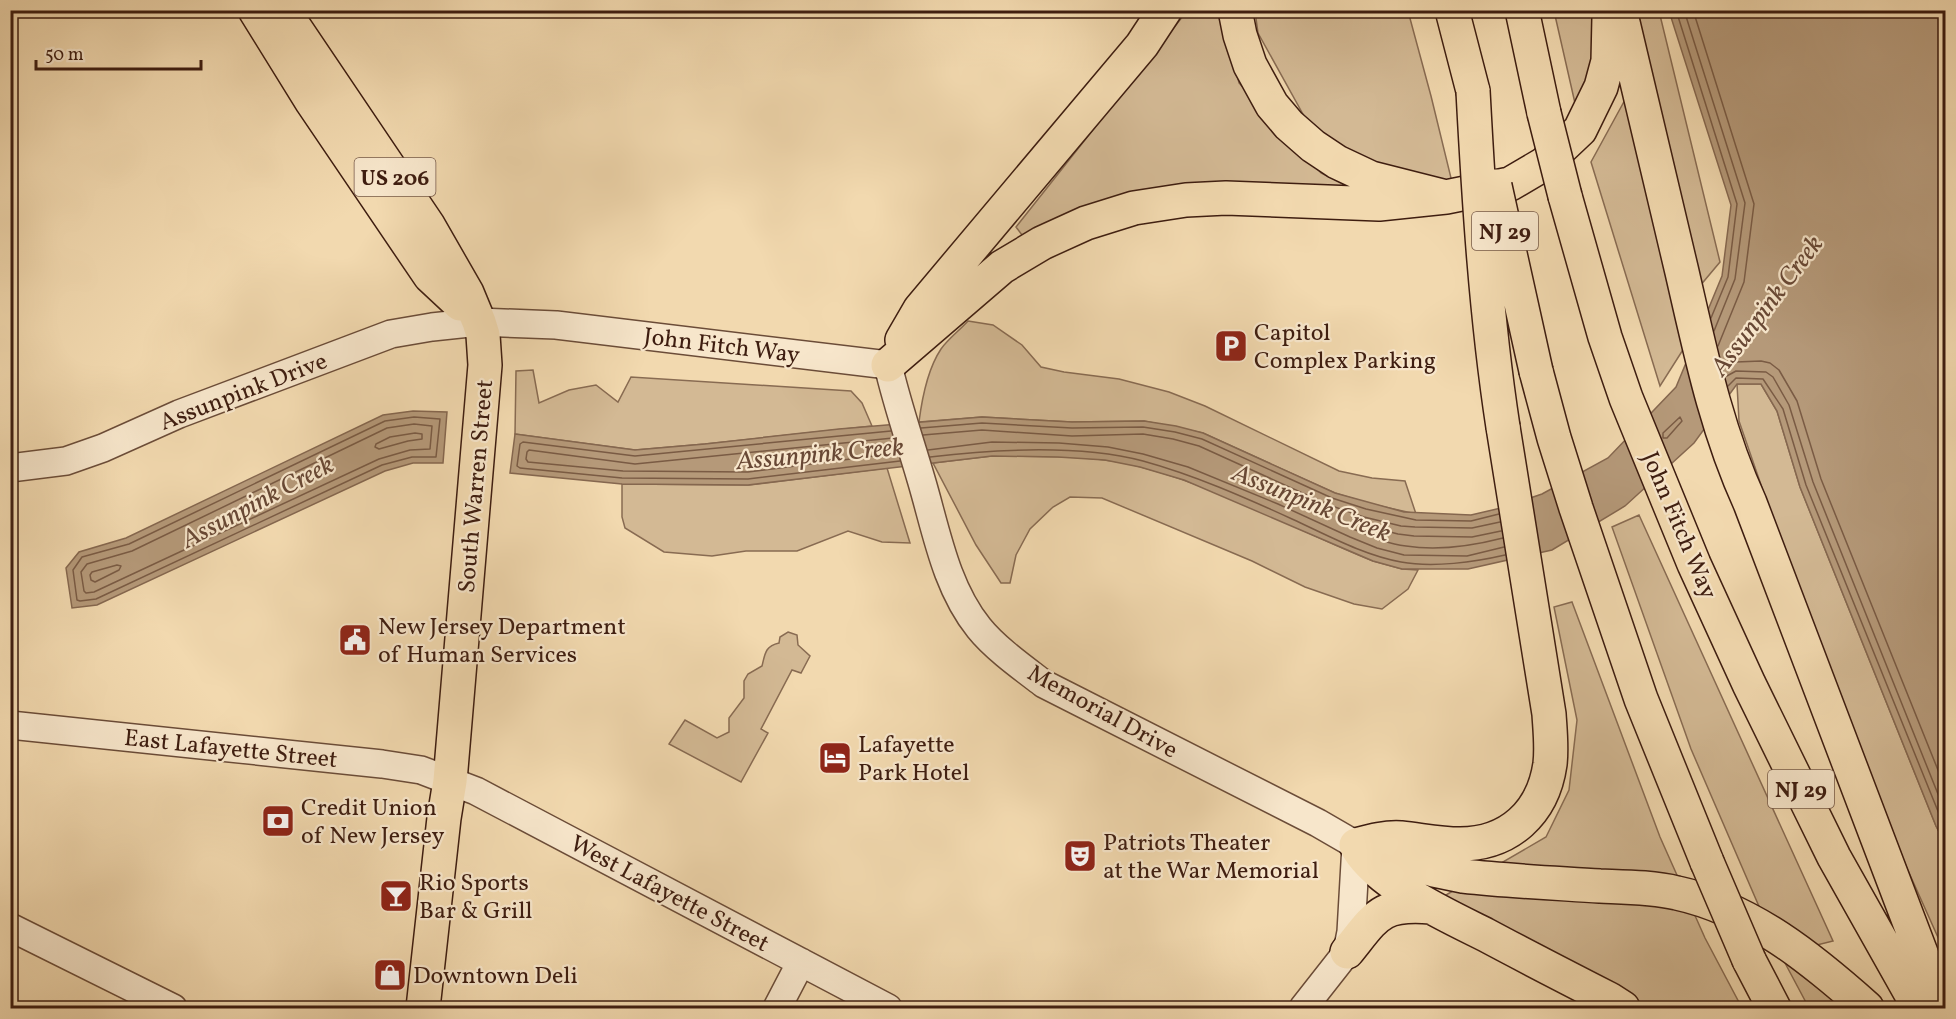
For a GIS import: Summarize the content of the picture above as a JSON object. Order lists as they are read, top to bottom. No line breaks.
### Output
{"streets":{"main road":["US 206","NJ 29","John Fitch Way","South Warren Street"],"street":["Assunpink Drive","Memorial Drive","East Lafayette Street","West Lafayette Street"]},"crossings":[["John Fitch Way","Assunpink Drive"],["John Fitch Way","Memorial Drive"],["Assunpink Drive","South Warren Street"],["South Warren Street","East Lafayette Street"],["South Warren Street","West Lafayette Street"],["East Lafayette Street","West Lafayette Street"]],"water":["Assunpink Creek"],"places":{"parking":["Capitol Complex Parking"],"public building":["New Jersey Department of Human Services"],"hotel":["Lafayette Park Hotel"],"bank":["Credit Union of New Jersey"],"theatre":["Patriots Theater at the War Memorial"],"bar":["Rio Sports Bar & Grill"],"shop":["Downtown Deli"]},"scale_bar":"50 m"}
